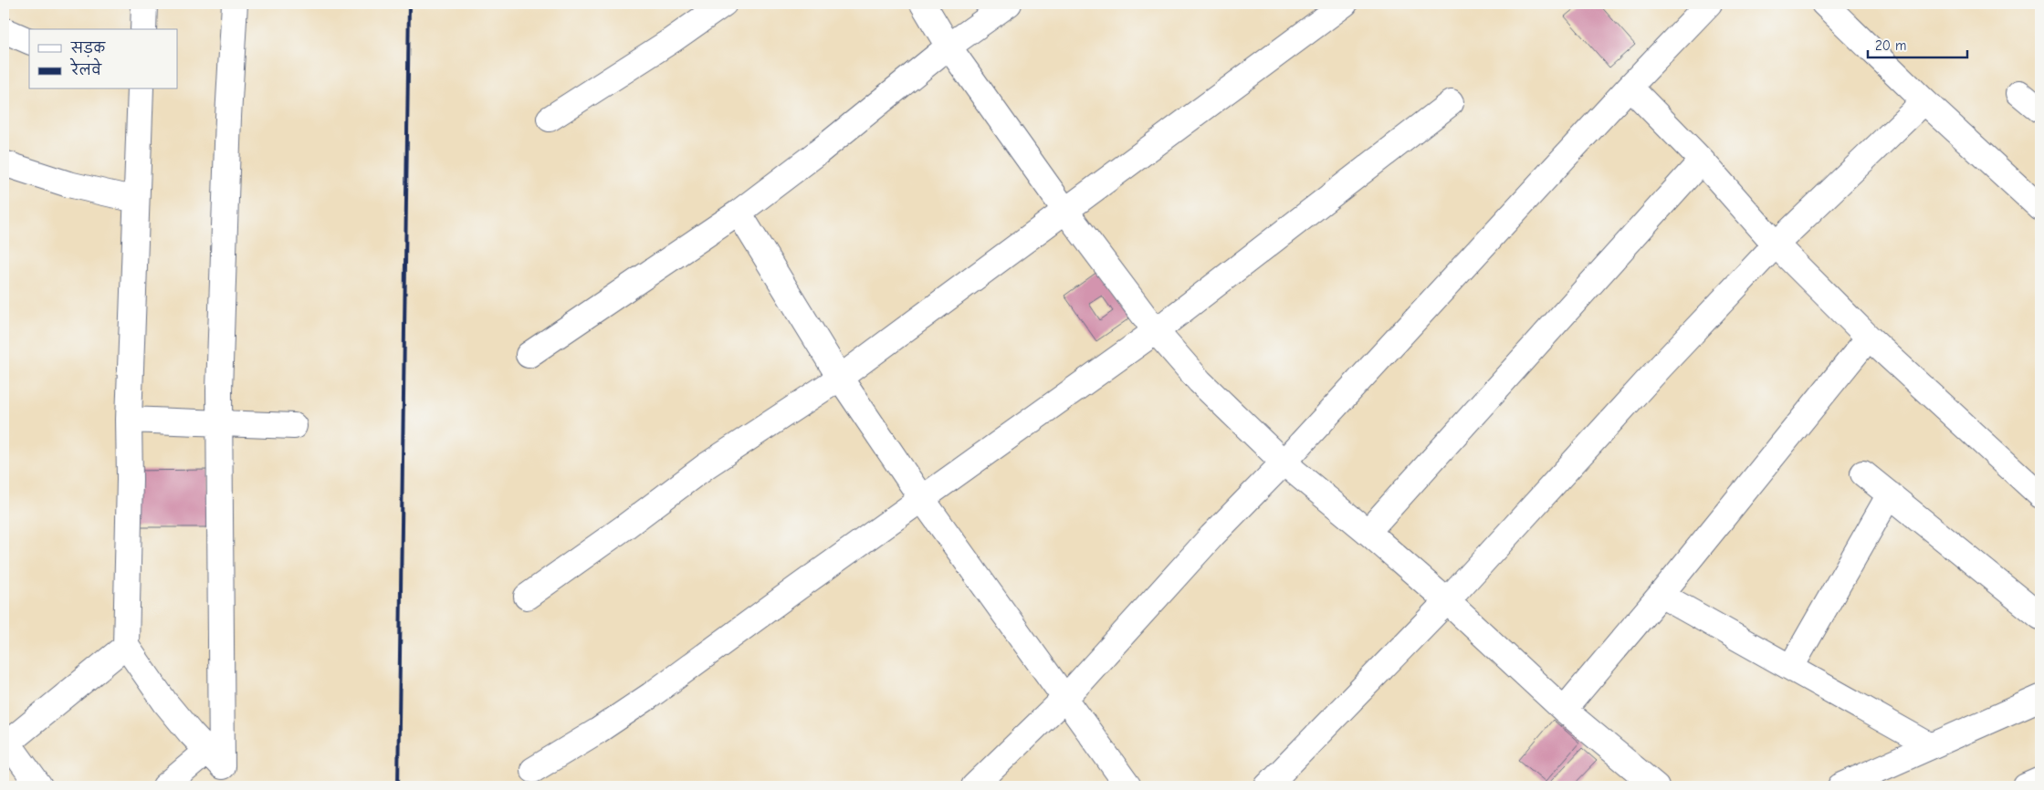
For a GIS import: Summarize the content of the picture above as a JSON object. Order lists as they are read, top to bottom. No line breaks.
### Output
{"legend":["सड़क","रेलवे"],"scale_bar":"20 m"}
